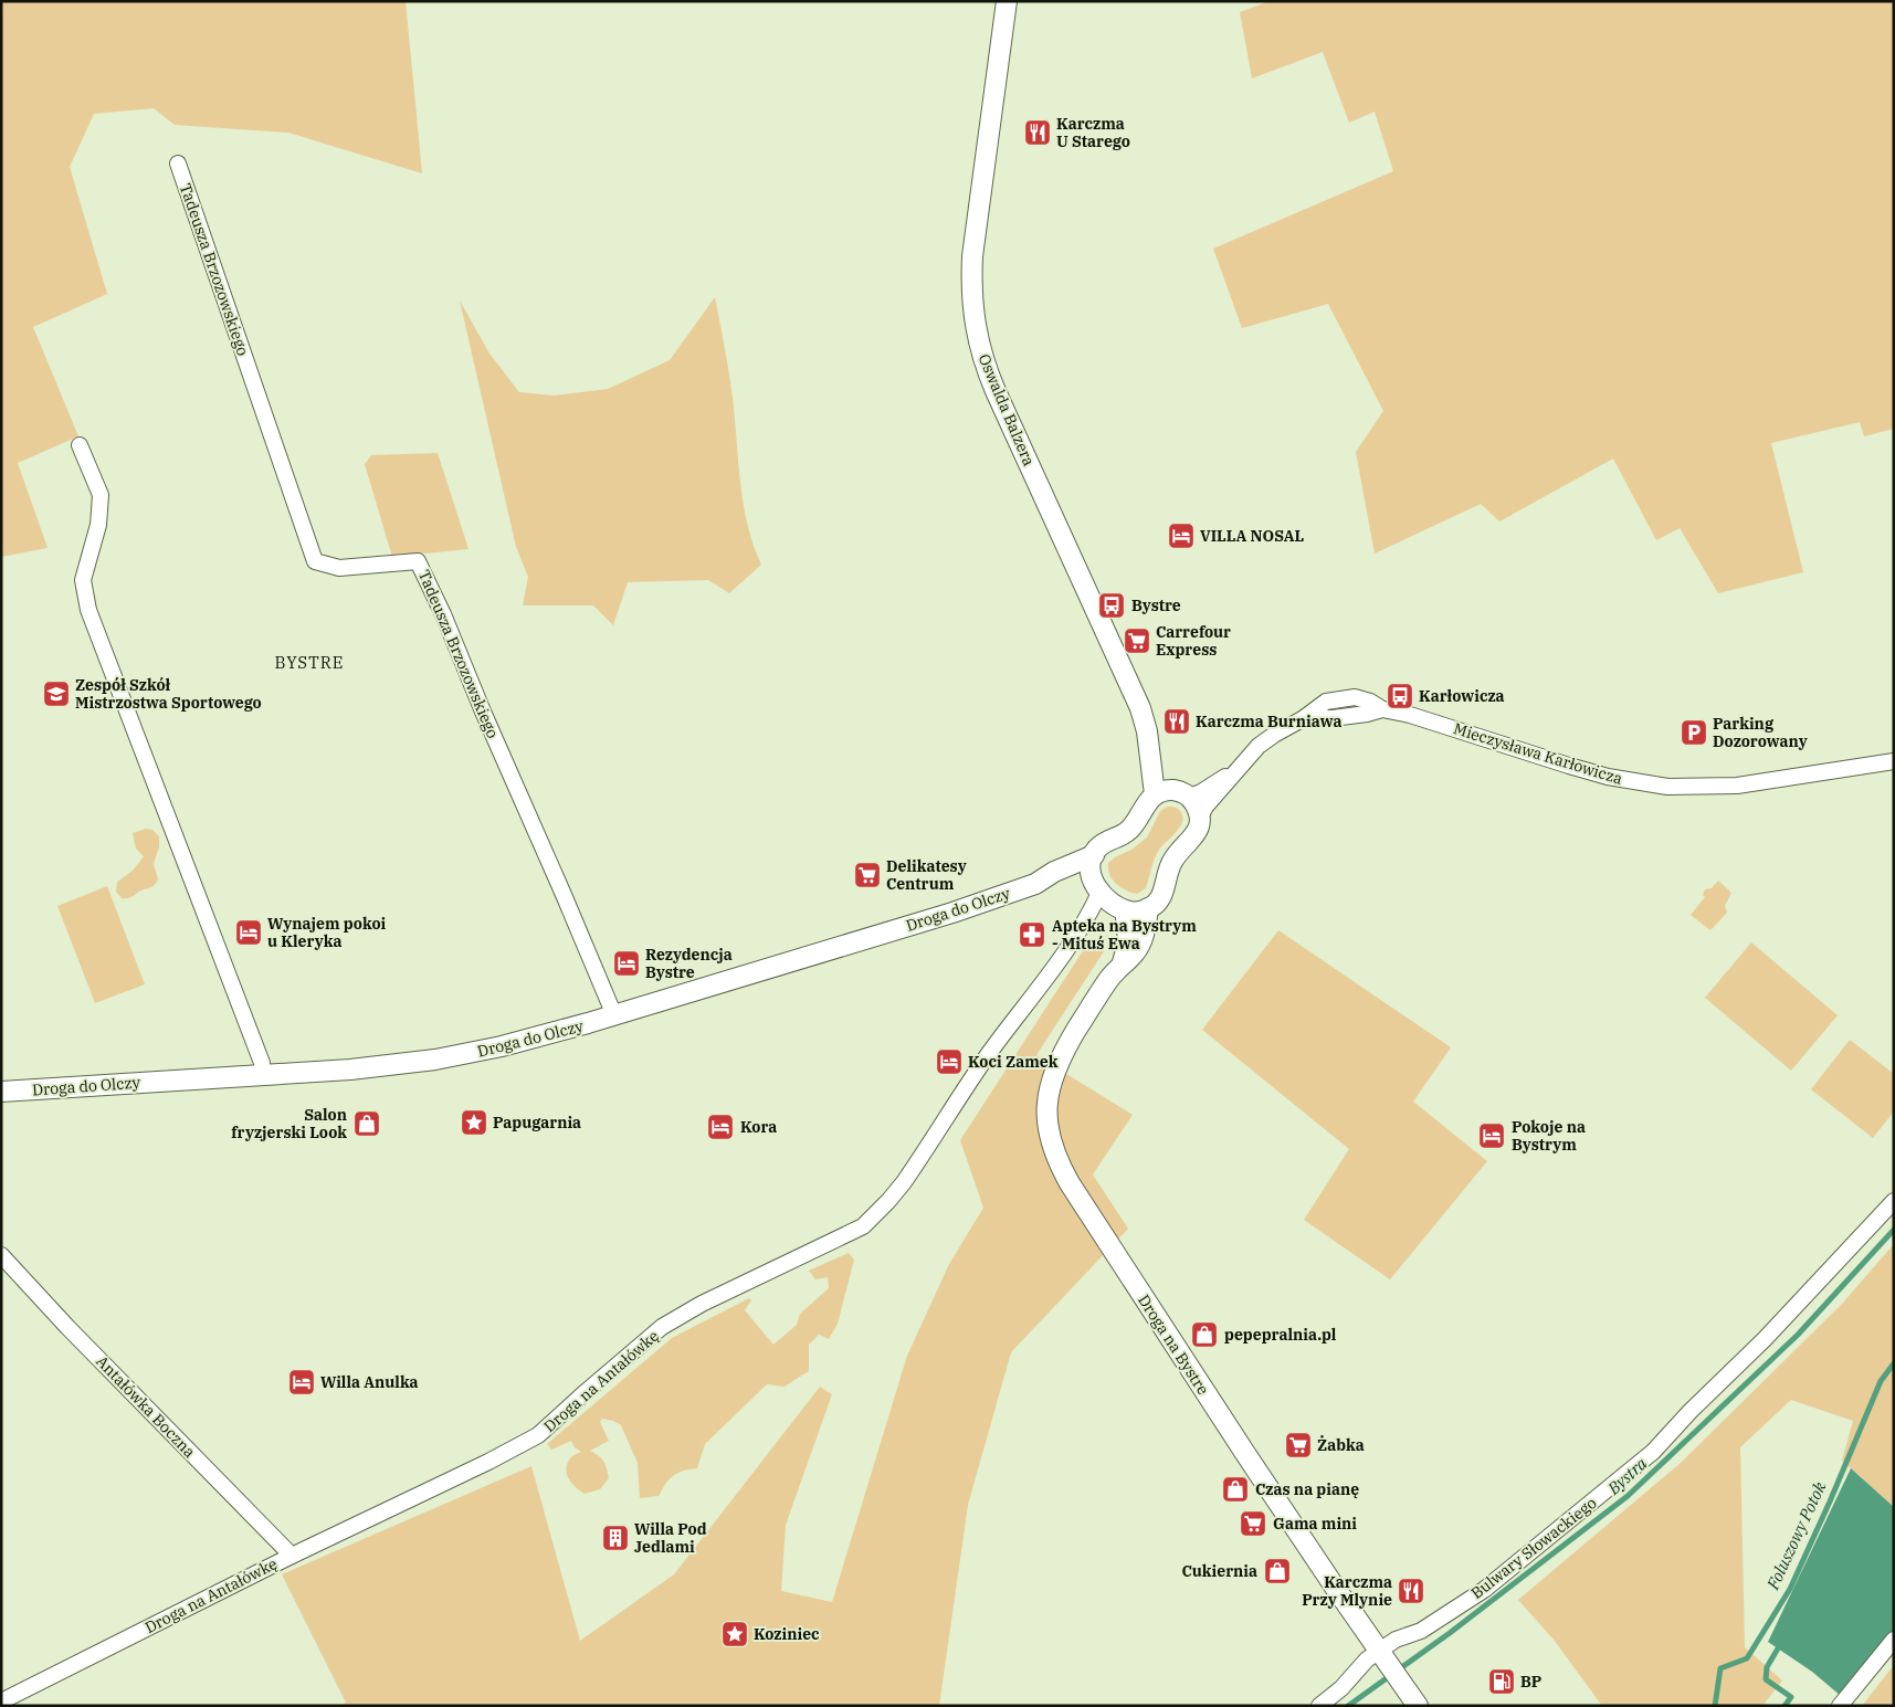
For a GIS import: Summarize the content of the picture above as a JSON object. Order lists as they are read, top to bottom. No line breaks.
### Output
{"streets":{"street":["Tadeusza Brzozowskiego","Oswalda Balzera","Mieczysława Karłowicza","Droga do Olczy","Droga na Bystre","Droga na Antałówkę","Antałówka Boczna","Bulwary Słowackiego"]},"crossings":[["Tadeusza Brzozowskiego","Droga do Olczy"],["Oswalda Balzera","Mieczysława Karłowicza"],["Oswalda Balzera","Droga do Olczy"],["Mieczysława Karłowicza","Droga do Olczy"],["Droga do Olczy","Droga na Bystre"],["Droga do Olczy","Droga na Antałówkę"],["Droga na Bystre","Droga na Antałówkę"],["Droga na Bystre","Bulwary Słowackiego"],["Droga na Antałówkę","Antałówka Boczna"]],"districts":["BYSTRE"],"water":["Bystra","Foluszowy Potok"],"places":{"restaurant":["Karczma U Starego","Karczma Burniawa","Karczma Przy Mlynie"],"hotel":["VILLA NOSAL","Wynajem pokoi u Kleryka","Rezydencja Bystre","Koci Zamek","Kora","Pokoje na Bystrym","Willa Anulka"],"bus stop":["Bystre","Karłowicza"],"supermarket":["Carrefour Express","Delikatesy Centrum","Żabka","Gama mini"],"school or university":["Zespół Szkół Mistrzostwa Sportowego"],"parking":["Parking Dozorowany"],"pharmacy":["Apteka na Bystrym - Mituś Ewa"],"place":["Papugarnia","Koziniec"],"shop":["Salon fryzjerski Look","pepepralnia.pl","Czas na pianę","Cukiernia"],"building":["Willa Pod Jedlami"],"fuel station":["BP"]}}
